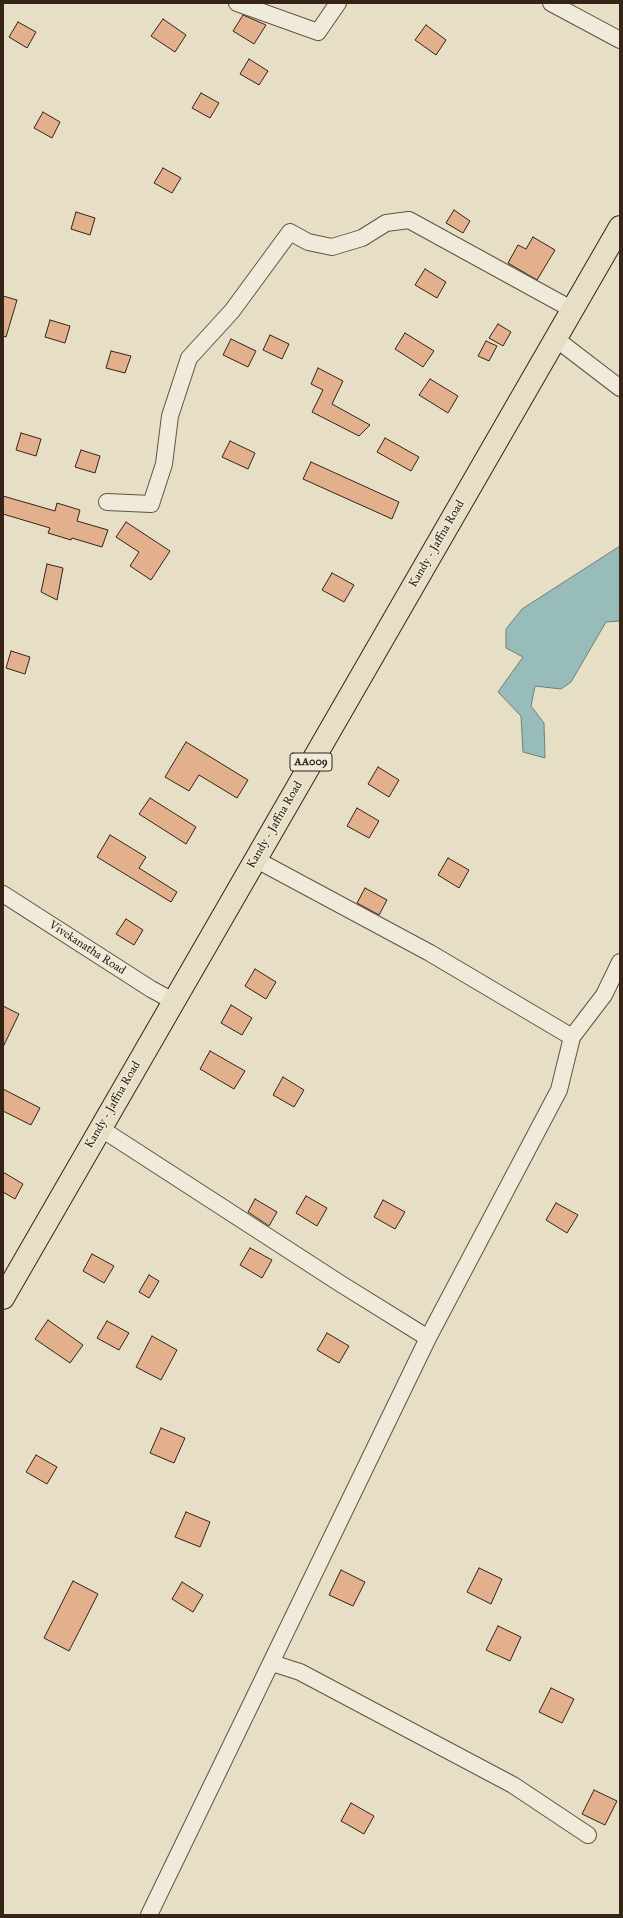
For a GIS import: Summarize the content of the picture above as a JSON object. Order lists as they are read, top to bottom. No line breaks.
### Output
{"streets":{"highway":["Kandy - Jaffna Road","AA009"],"street":["Vivekanatha Road"]},"crossings":[["Kandy - Jaffna Road","Vivekanatha Road"]]}
